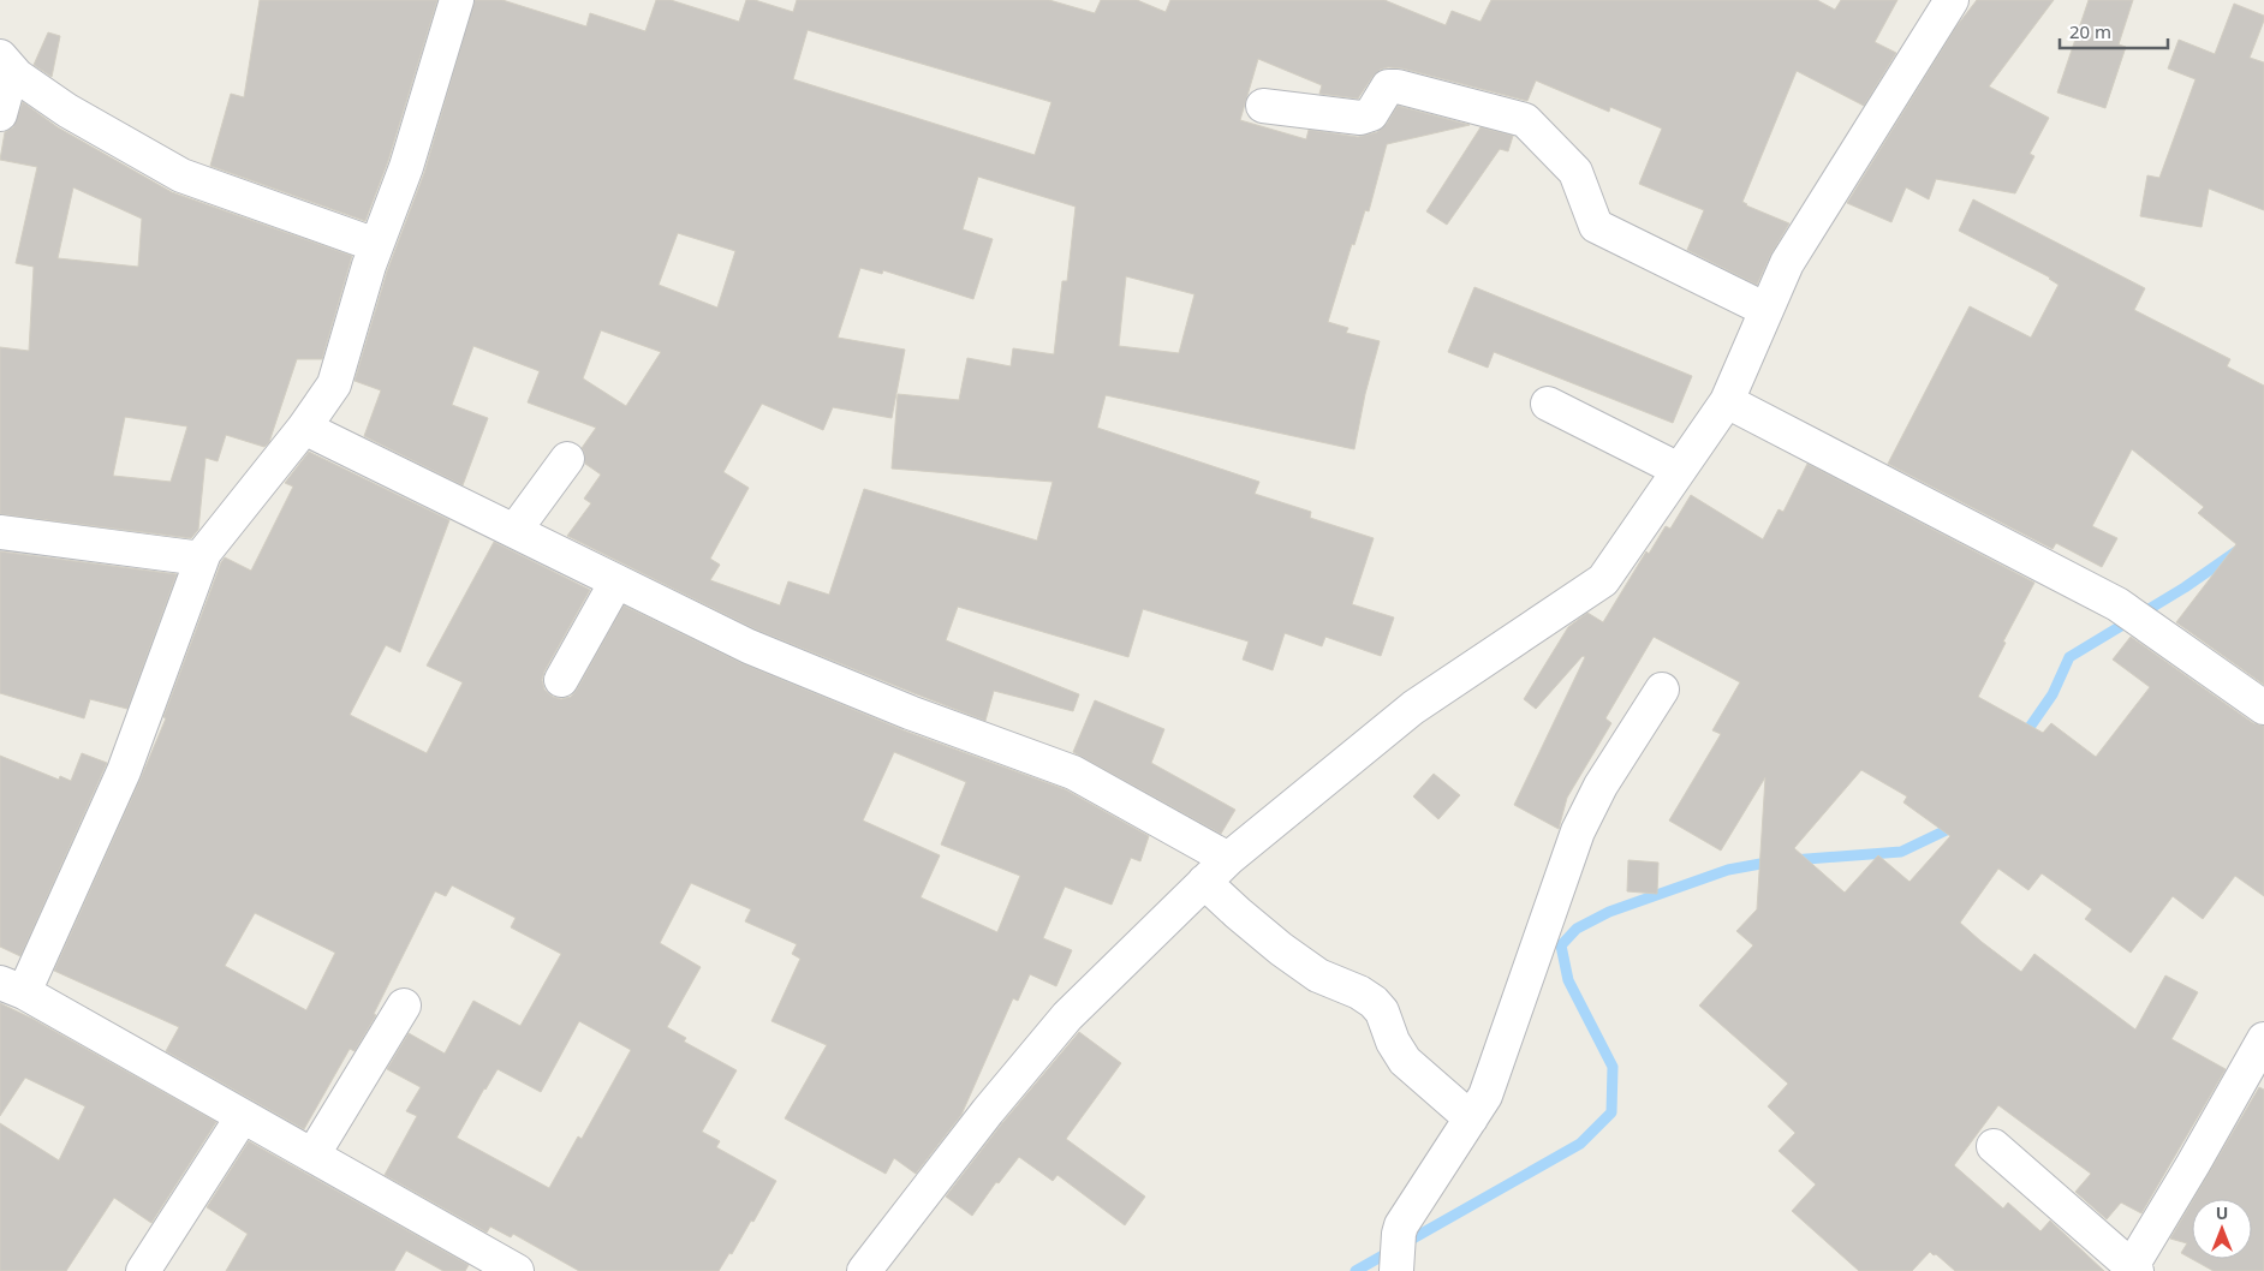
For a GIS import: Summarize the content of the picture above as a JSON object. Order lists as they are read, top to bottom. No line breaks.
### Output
{"scale_bar":"20 m","north":"top"}
